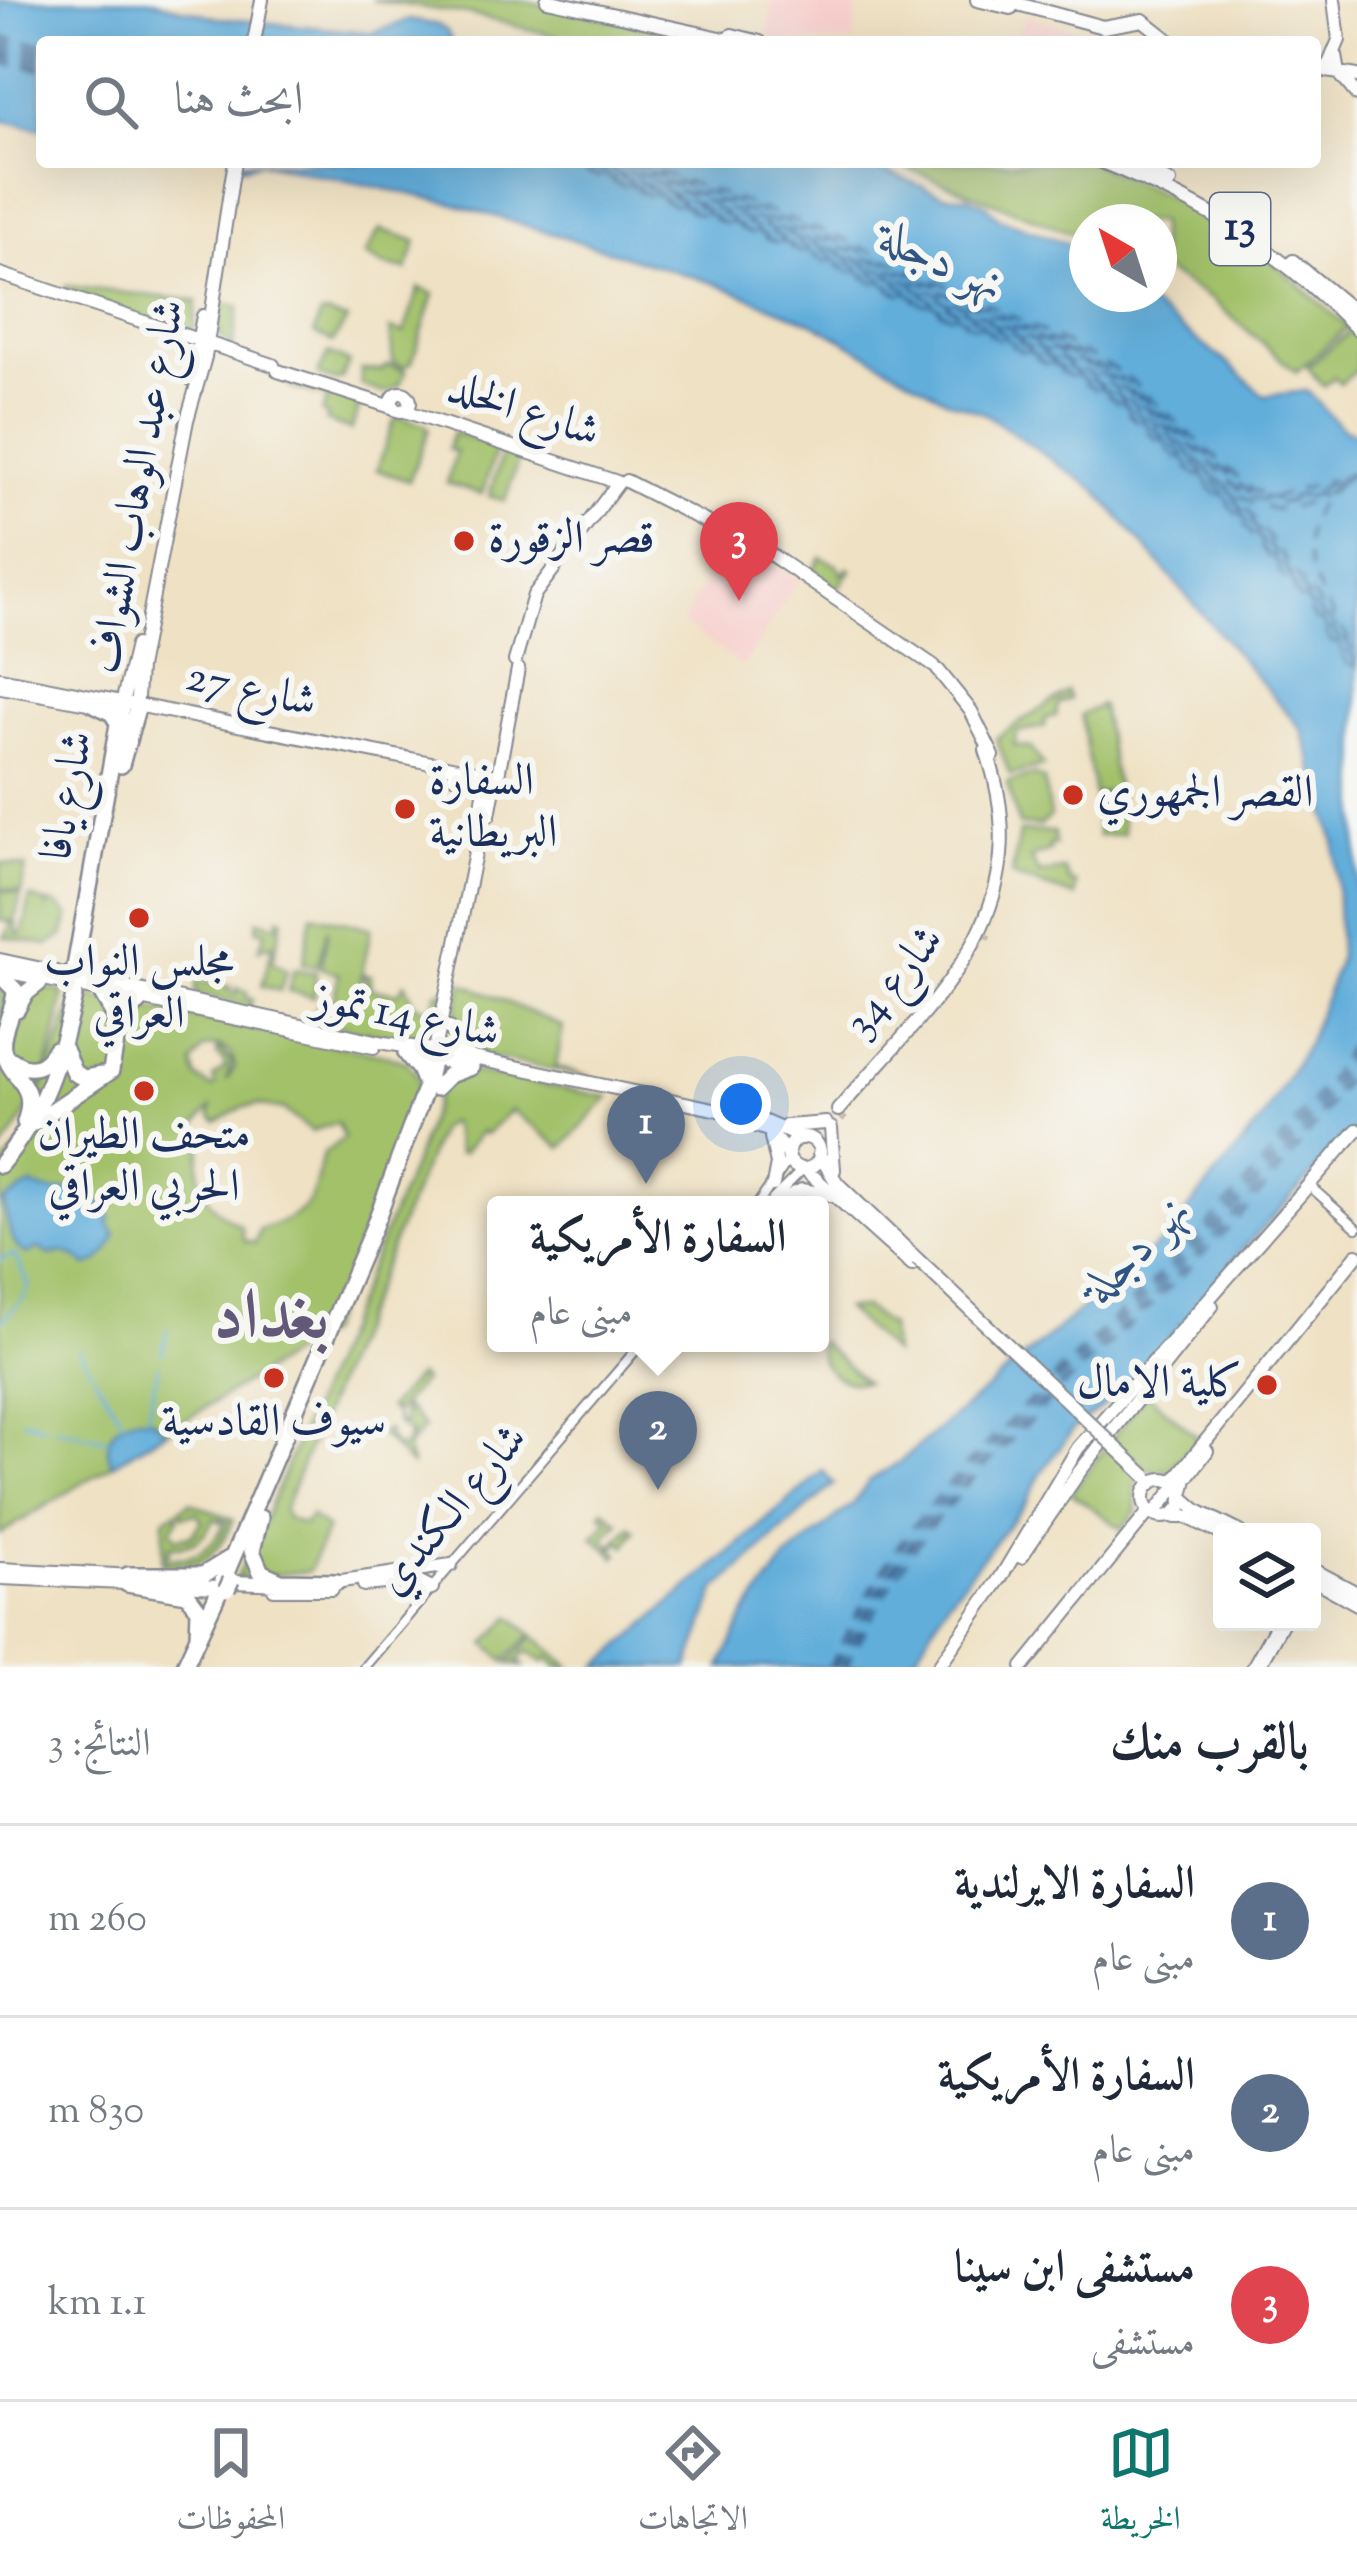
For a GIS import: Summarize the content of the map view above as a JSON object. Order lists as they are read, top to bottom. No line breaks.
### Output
{"streets":{"highway":["شارع يافا"],"main road":["13","شارع الخلد","شارع عبد الوهاب الشواف","شارع 27","شارع 34","شارع 14 تموز"],"street":["شارع الكندي"]},"crossings":[["شارع الخلد","شارع عبد الوهاب الشواف"],["شارع الخلد","شارع 34"],["شارع عبد الوهاب الشواف","شارع 27"],["شارع عبد الوهاب الشواف","شارع يافا"],["شارع 27","شارع يافا"],["شارع 34","شارع 14 تموز"]],"districts":["بغداد"],"water":["نهر دجلة"],"places":["قصر الزقورة","القصر الجمهوري","السفارة البريطانية","مجلس النواب العراقي","متحف الطيران الحربي العراقي","سيوف القادسية","كلية الامال"],"north":"top left","page":{"search":"ابحث هنا","pins":["3","1","2"],"popup":["السفارة الأمريكية","مبنى عام"],"heading":["بالقرب منك","النتائج: 3"],"list":[{"mark":"1","name":"السفارة الايرلندية","note":"مبنى عام","value":"260 m"},{"mark":"2","name":"السفارة الأمريكية","note":"مبنى عام","value":"830 m"},{"mark":"3","name":"مستشفى ابن سينا","note":"مستشفى","value":"1.1 km"}],"nav":["الخريطة","الاتجاهات","المحفوظات"]}}
